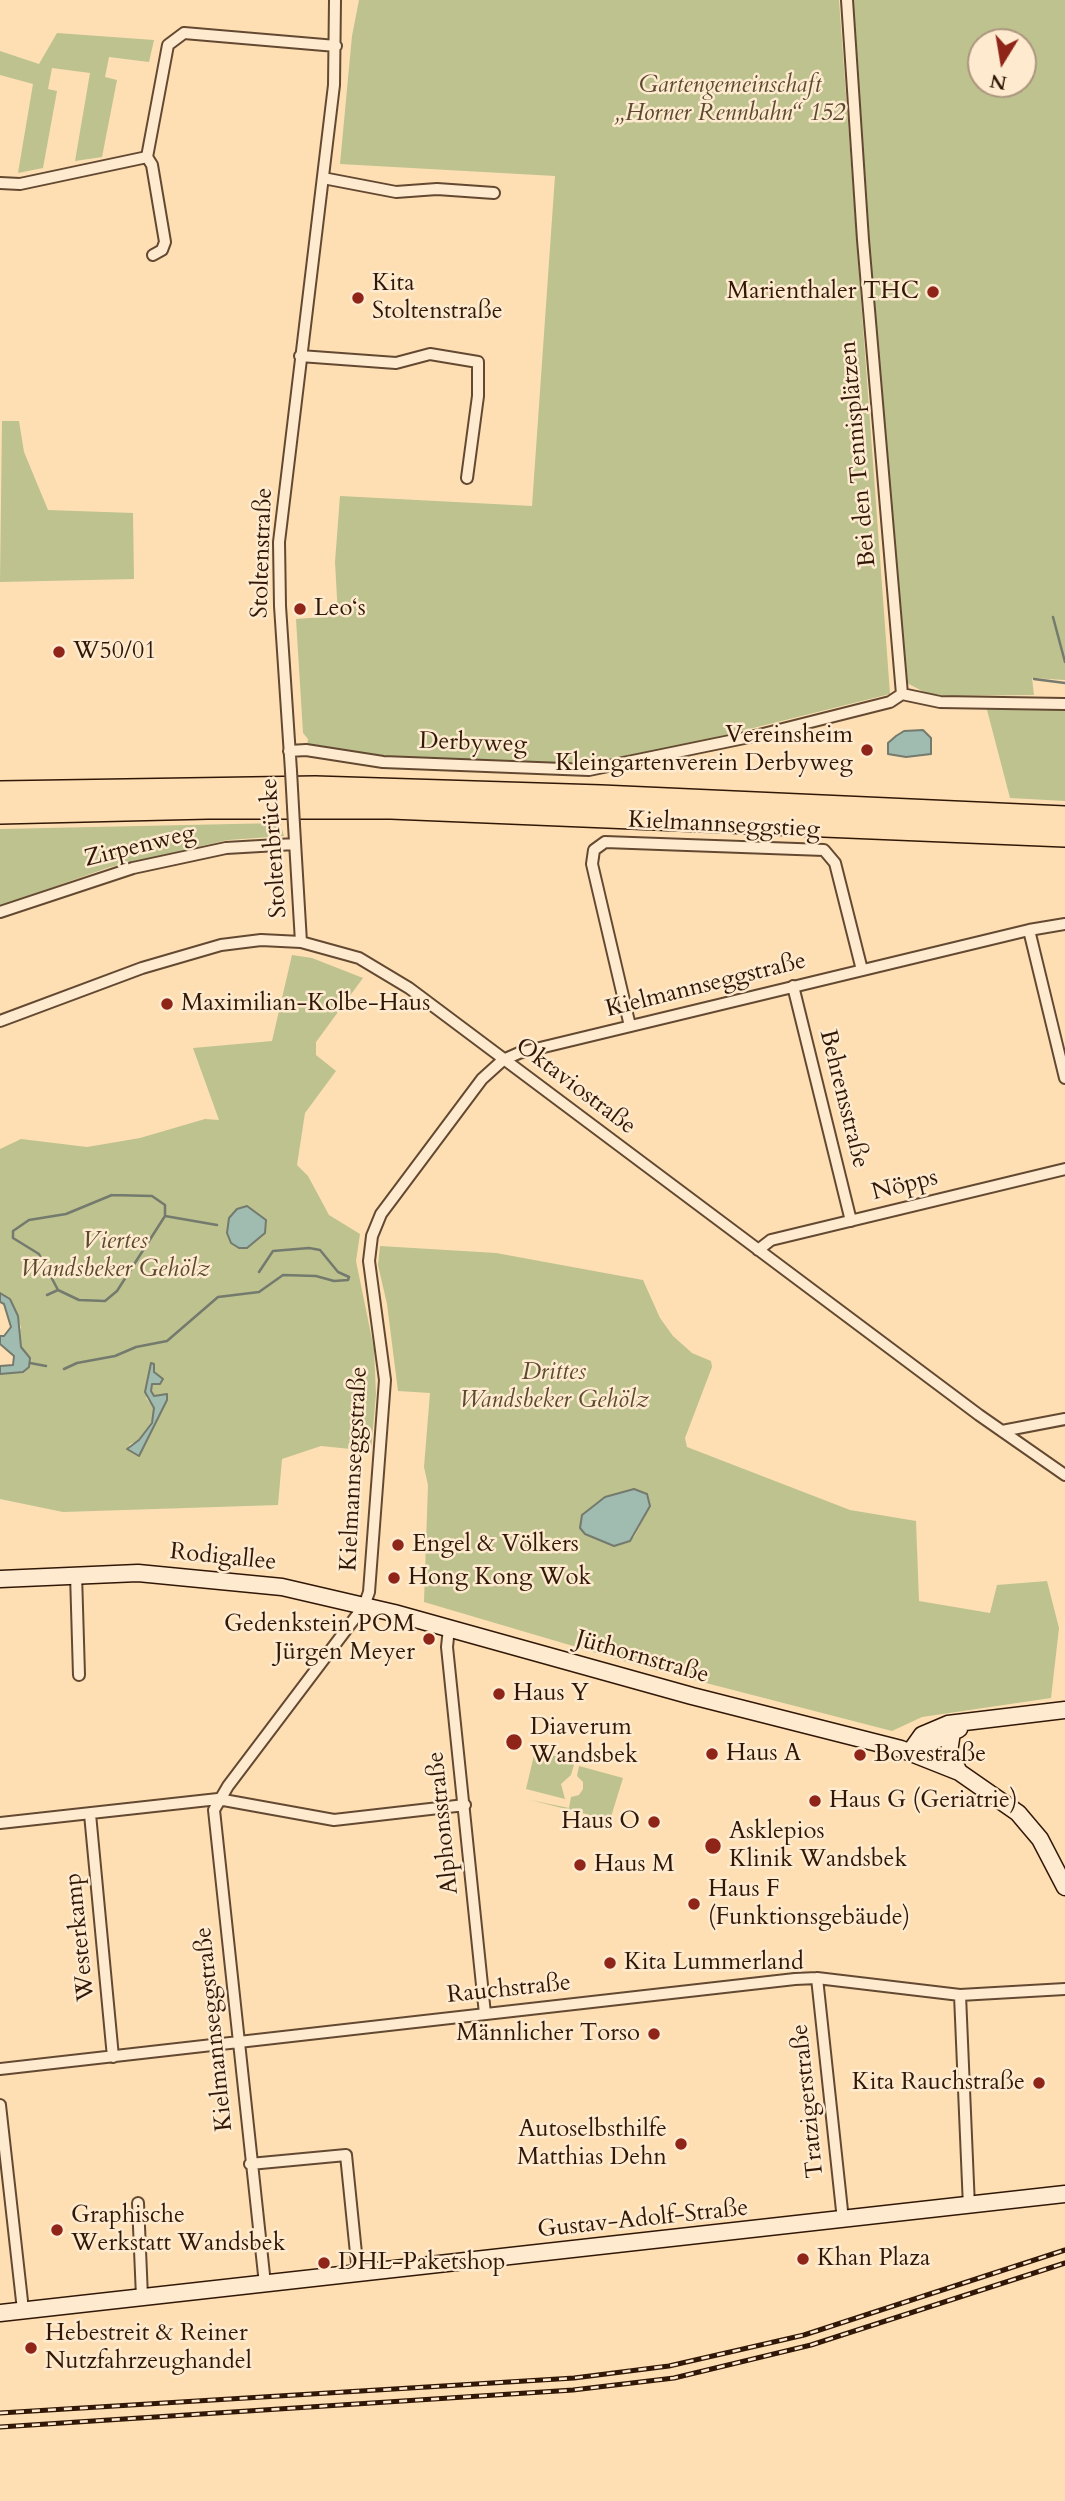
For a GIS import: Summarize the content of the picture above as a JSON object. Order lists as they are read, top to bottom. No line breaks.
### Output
{"streets":{"street":["Bei den Tennisplätzen","Stoltenstraße","Derbyweg","Kielmannseggstieg","Zirpenweg","Stoltenbrücke","Kielmannseggstraße","Oktaviostraße","Behrensstraße","Nöpps","Rodigallee","Jüthornstraße","Alphonsstraße","Westerkamp","Rauchstraße","Tratzigerstraße","Gustav-Adolf-Straße"]},"crossings":[["Bei den Tennisplätzen","Derbyweg"],["Stoltenstraße","Derbyweg"],["Stoltenstraße","Stoltenbrücke"],["Derbyweg","Stoltenbrücke"],["Kielmannseggstieg","Kielmannseggstraße"],["Zirpenweg","Stoltenbrücke"],["Stoltenbrücke","Oktaviostraße"],["Kielmannseggstraße","Oktaviostraße"],["Kielmannseggstraße","Behrensstraße"],["Kielmannseggstraße","Rodigallee"],["Kielmannseggstraße","Jüthornstraße"],["Kielmannseggstraße","Rauchstraße"],["Kielmannseggstraße","Gustav-Adolf-Straße"],["Oktaviostraße","Nöpps"],["Behrensstraße","Nöpps"],["Rodigallee","Jüthornstraße"],["Jüthornstraße","Alphonsstraße"],["Alphonsstraße","Rauchstraße"],["Westerkamp","Rauchstraße"],["Rauchstraße","Tratzigerstraße"],["Tratzigerstraße","Gustav-Adolf-Straße"]],"parks":["Gartengemeinschaft „Horner Rennbahn“ 152","Viertes Wandsbeker Gehölz","Drittes Wandsbeker Gehölz"],"places":["Marienthaler THC","Kita Stoltenstraße","Leo‘s","W50/01","Vereinsheim Kleingartenverein Derbyweg","Maximilian-Kolbe-Haus","Engel & Völkers","Hong Kong Wok","Gedenkstein POM Jürgen Meyer","Haus Y","Diaverum Wandsbek","Haus A","Bovestraße","Haus G (Geriatrie)","Haus O","Asklepios Klinik Wandsbek","Haus M","Haus F (Funktionsgebäude)","Kita Lummerland","Männlicher Torso","Kita Rauchstraße","Autoselbsthilfe Matthias Dehn","Graphische Werkstatt Wandsbek","Khan Plaza","DHL-Paketshop","Hebestreit & Reiner Nutzfahrzeughandel"],"north":"bottom"}
